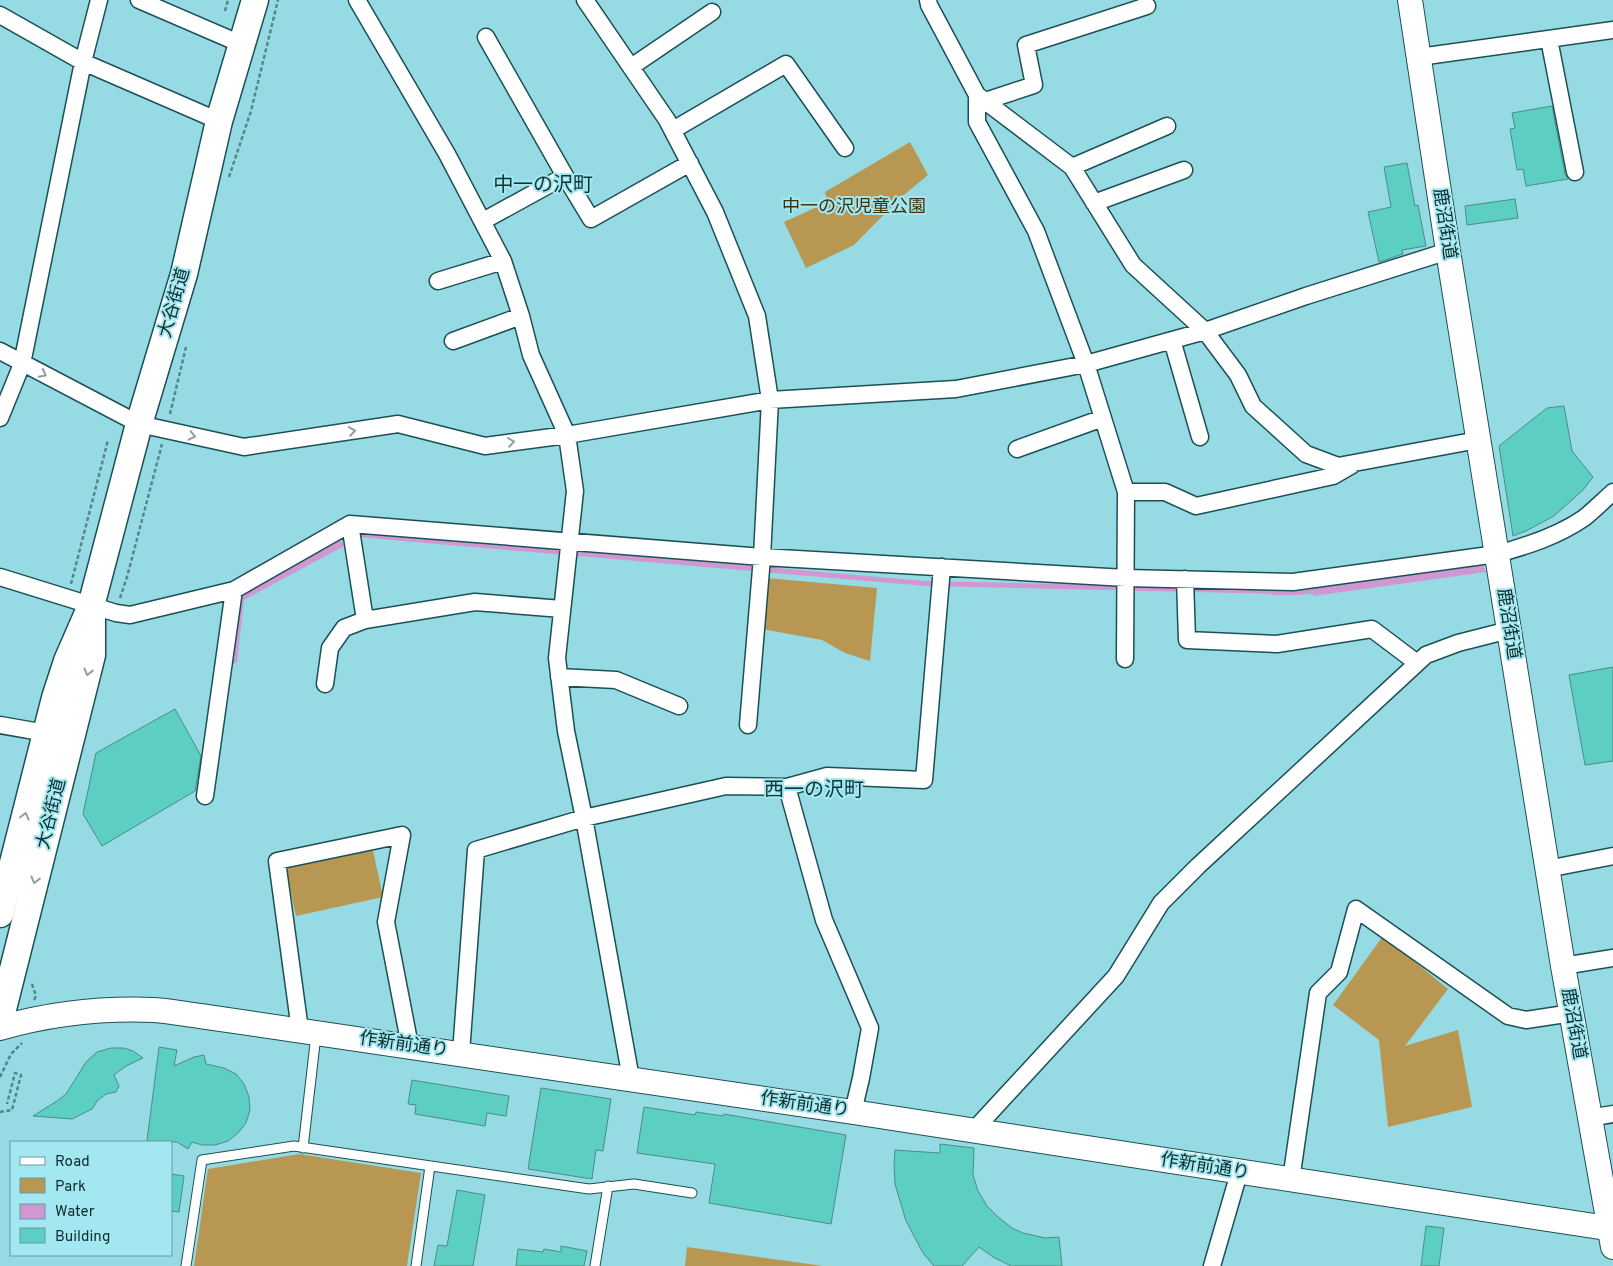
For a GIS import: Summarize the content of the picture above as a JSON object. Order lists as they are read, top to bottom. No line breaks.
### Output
{"streets":{"main road":["大谷街道"],"street":["鹿沼街道","作新前通り"]},"crossings":[["鹿沼街道","作新前通り"]],"districts":["中一の沢町","西一の沢町"],"parks":["中一の沢児童公園"],"legend":["Road","Park","Water","Building"]}
